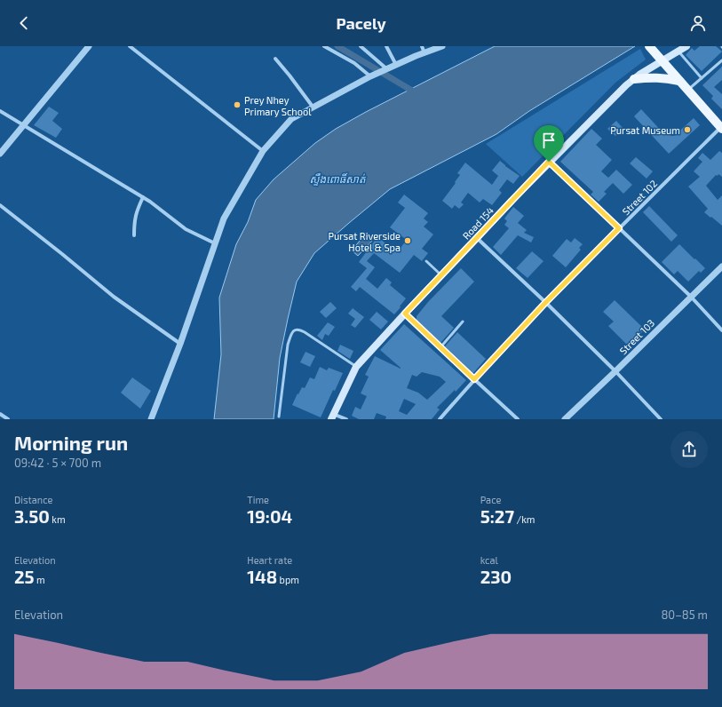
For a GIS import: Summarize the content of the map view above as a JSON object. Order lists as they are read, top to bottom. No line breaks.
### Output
{"streets":{"main road":["Road 154"],"street":["Street 102","Street 103"]},"water":["ស្ទឹងពោធិ៍សាត់"],"places":["Prey Nhey Primary School","Pursat Museum","Pursat Riverside Hotel & Spa"],"page":{"header":"Pacely","heading":["Morning run","09:42 · 5 × 700 m"],"stats":[["Distance","3.50 km"],["Time","19:04"],["Pace","5:27 /km"],["Elevation","25 m"],["Heart rate","148 bpm"],["kcal","230"]],"chart":["Elevation","80–85 m"]}}
